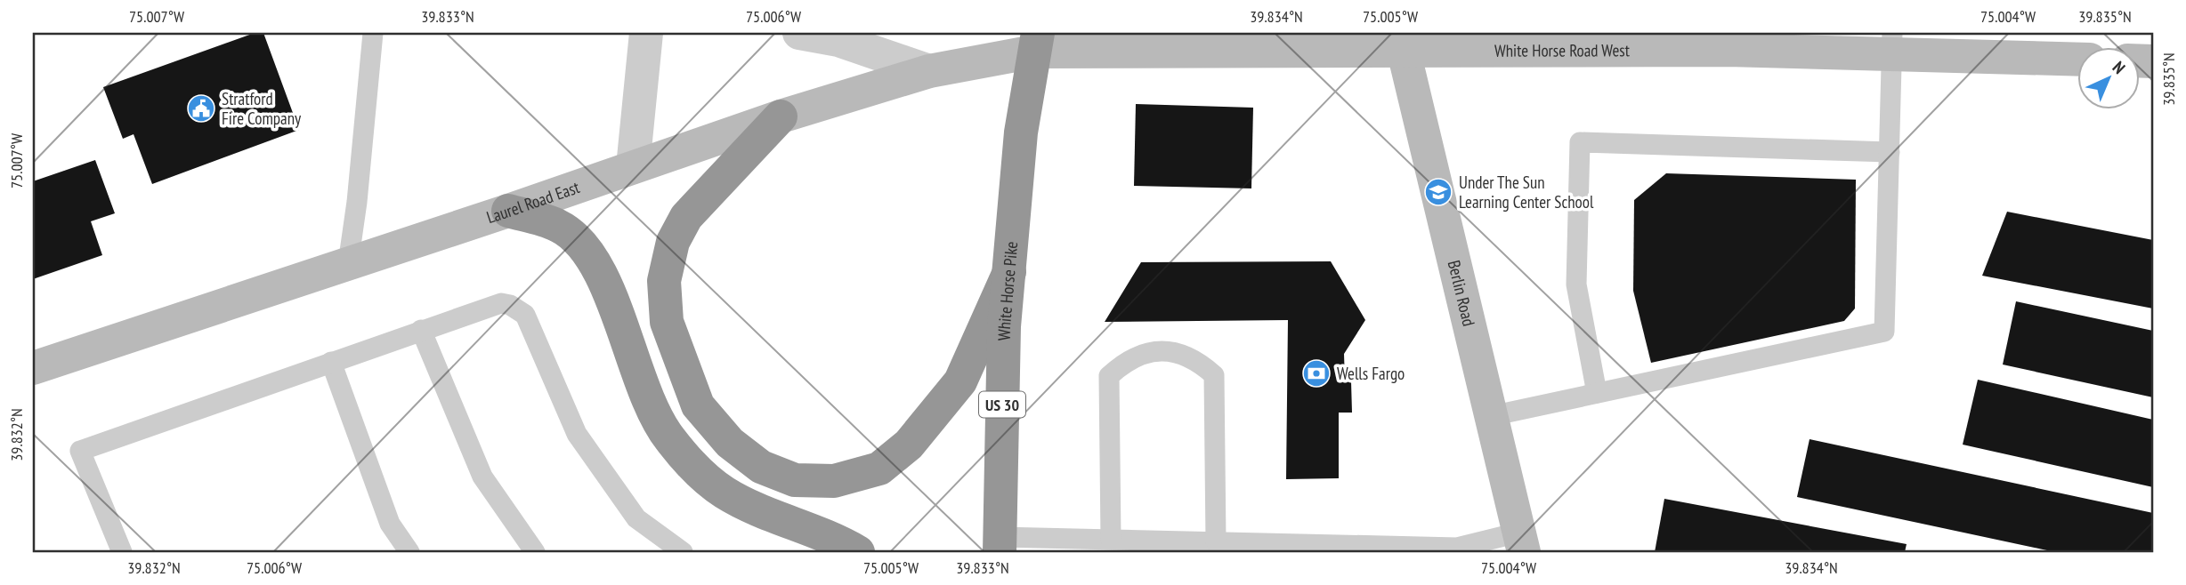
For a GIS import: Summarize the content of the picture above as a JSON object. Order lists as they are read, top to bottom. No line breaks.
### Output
{"streets":{"highway":["White Horse Pike","US 30"],"main road":["White Horse Road West","Laurel Road East","Berlin Road"]},"crossings":[["White Horse Road West","Laurel Road East"],["White Horse Road West","White Horse Pike"],["White Horse Road West","Berlin Road"],["Laurel Road East","White Horse Pike"]],"places":{"public building":["Stratford Fire Company"],"school or university":["Under The Sun Learning Center School"],"bank":["Wells Fargo"]},"north":"top right","coordinates":["75.007°W","39.833°N","75.006°W","39.834°N","75.005°W","75.004°W","39.835°N","39.832°N"]}
